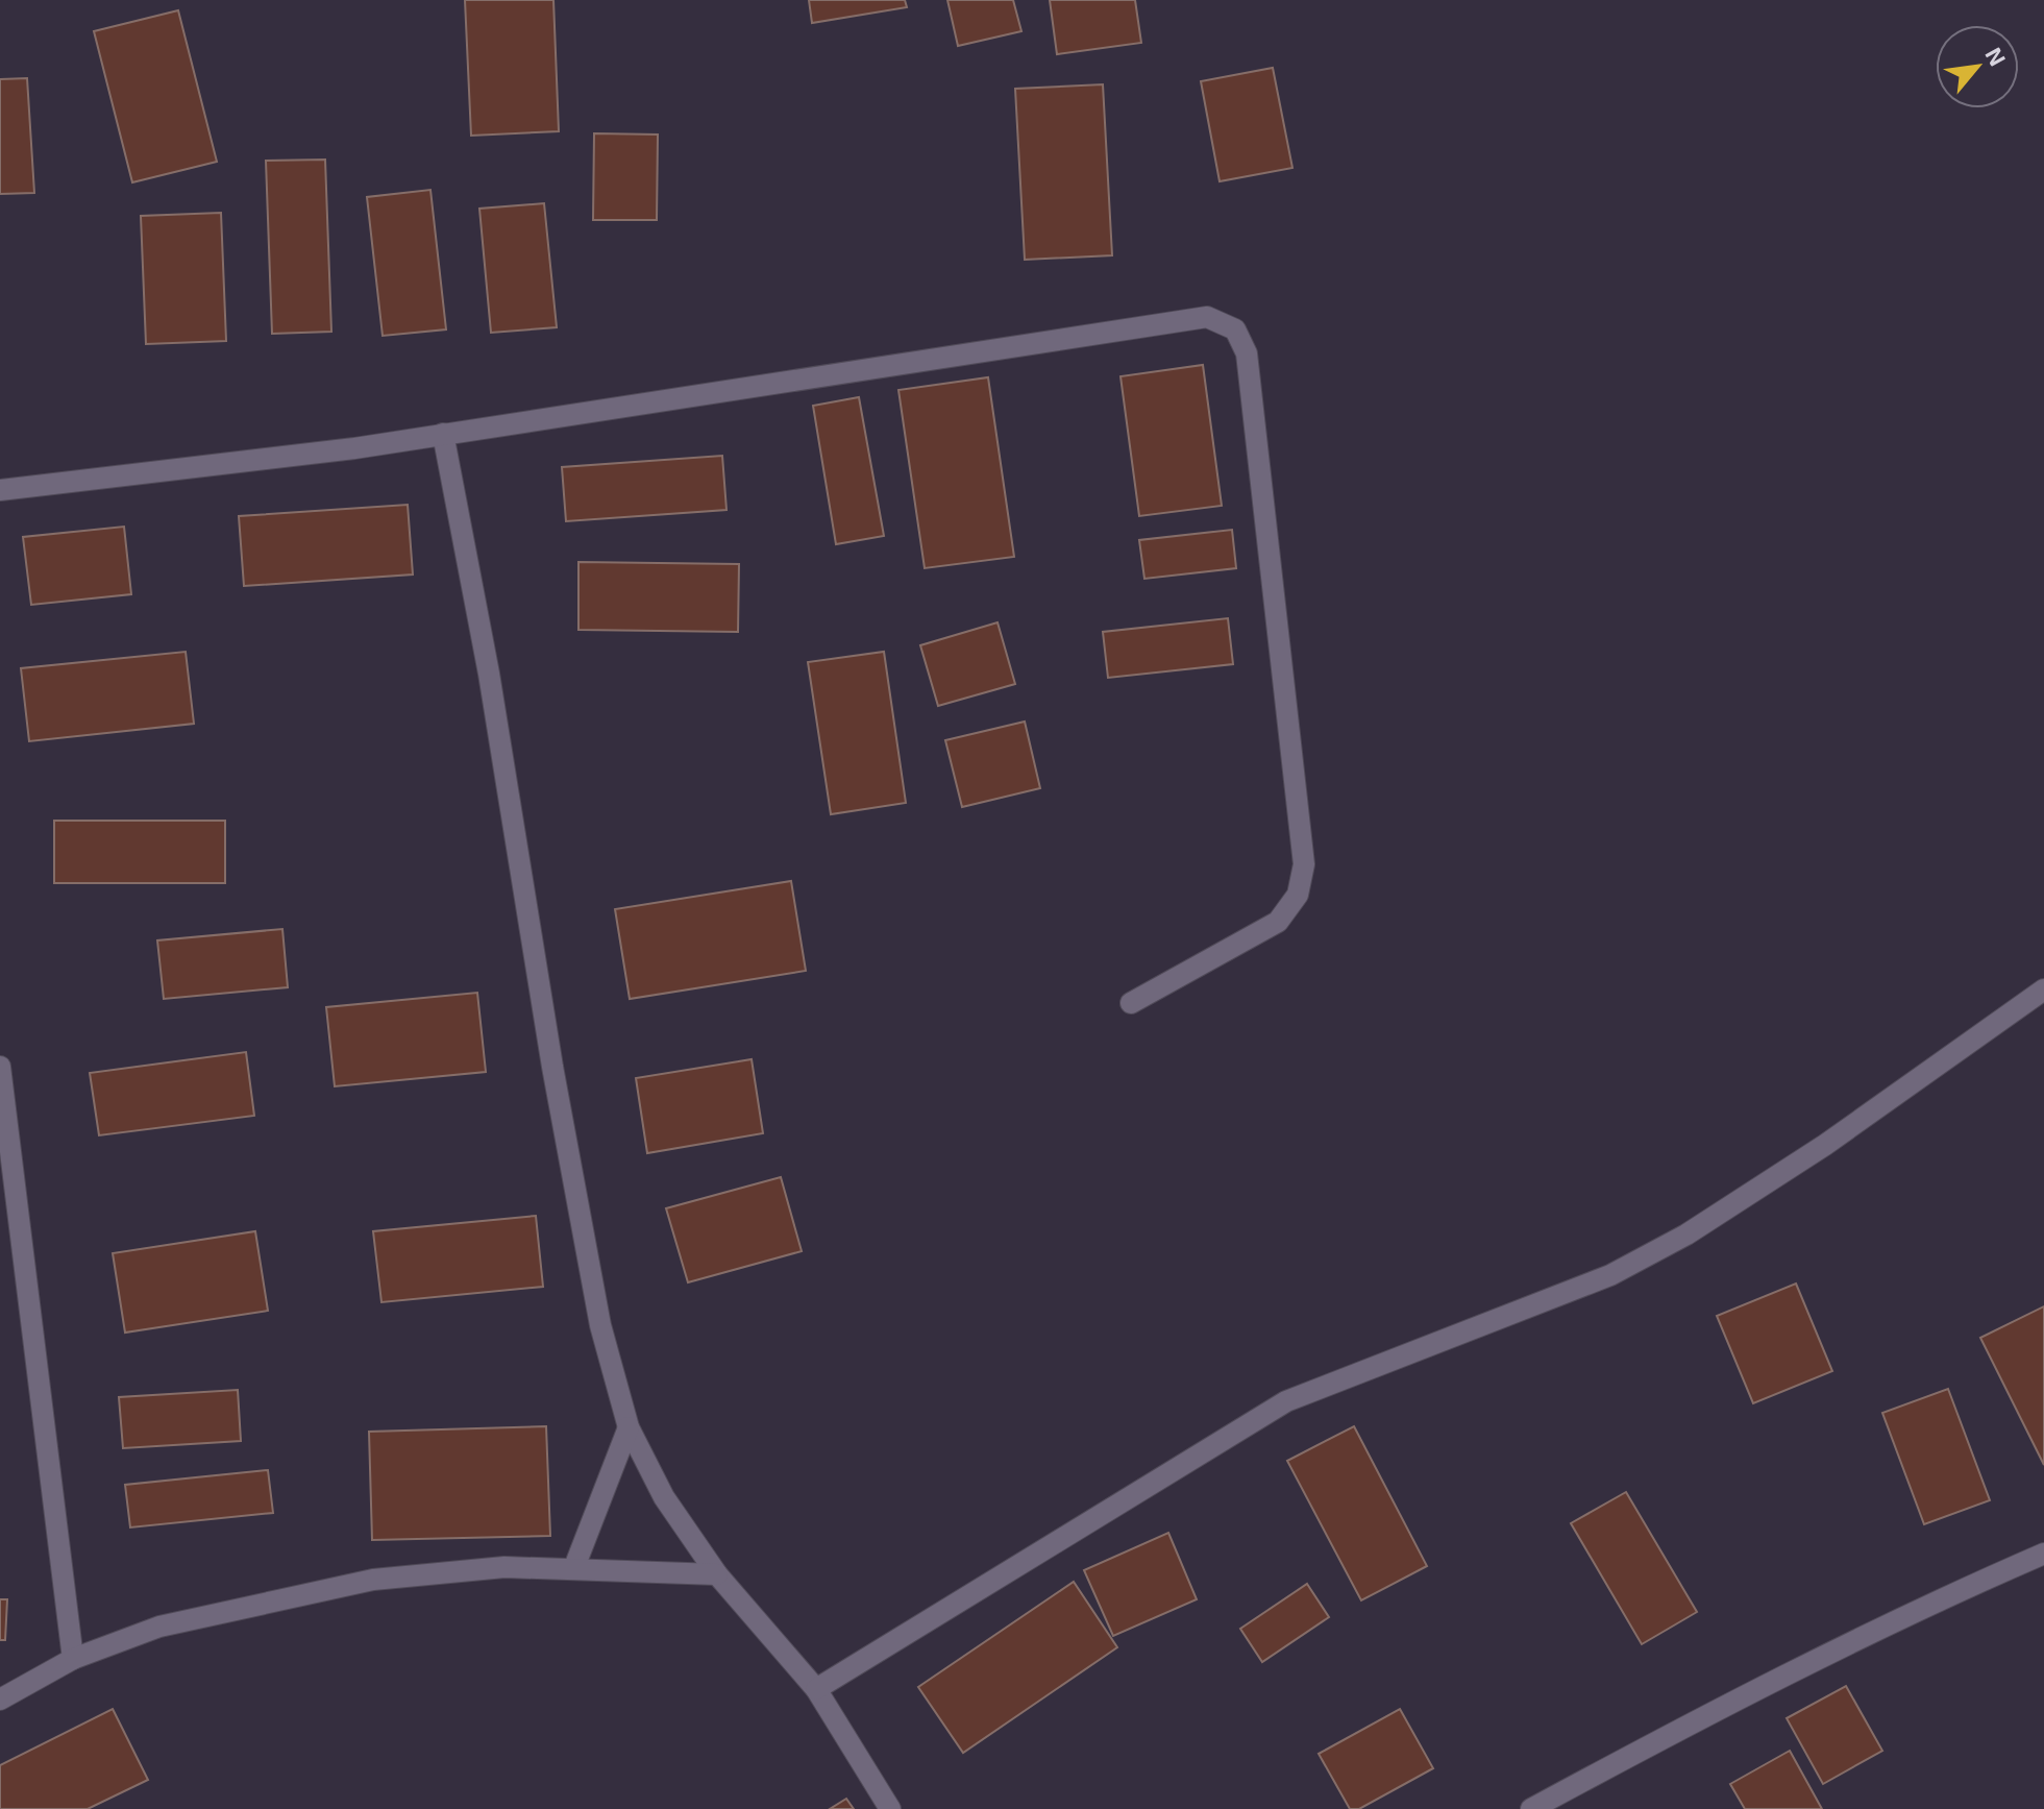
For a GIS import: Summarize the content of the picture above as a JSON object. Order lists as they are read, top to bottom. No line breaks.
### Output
{"north":"top right"}
